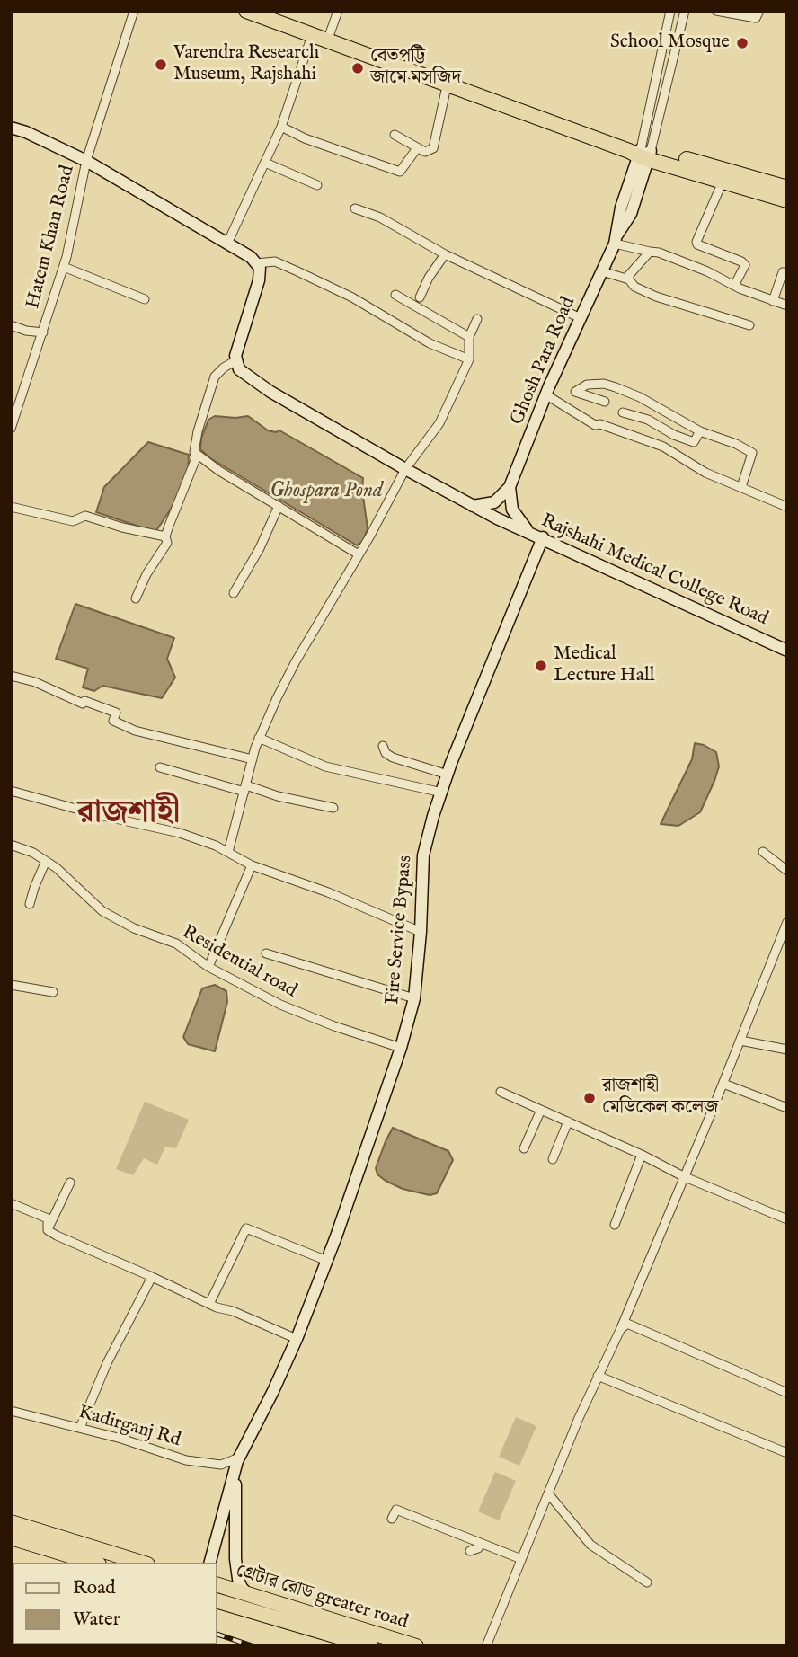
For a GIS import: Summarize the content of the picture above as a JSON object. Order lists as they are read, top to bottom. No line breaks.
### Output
{"streets":{"highway":["গ্রেটার রোড greater road"],"main road":["Ghosh Para Road","Rajshahi Medical College Road","Fire Service Bypass"],"street":["Hatem Khan Road","Residential road","Kadirganj Rd"]},"crossings":[["Ghosh Para Road","Rajshahi Medical College Road"],["Ghosh Para Road","Fire Service Bypass"],["Rajshahi Medical College Road","Fire Service Bypass"],["Fire Service Bypass","Residential road"],["Fire Service Bypass","Kadirganj Rd"],["Fire Service Bypass","গ্রেটার রোড greater road"]],"districts":["রাজশাহী"],"water":["Ghospara Pond"],"places":["School Mosque","Varendra Research Museum, Rajshahi","বেতপট্টি জামে মসজিদ","Medical Lecture Hall","রাজশাহী মেডিকেল কলেজ"],"legend":["Road","Water"]}
